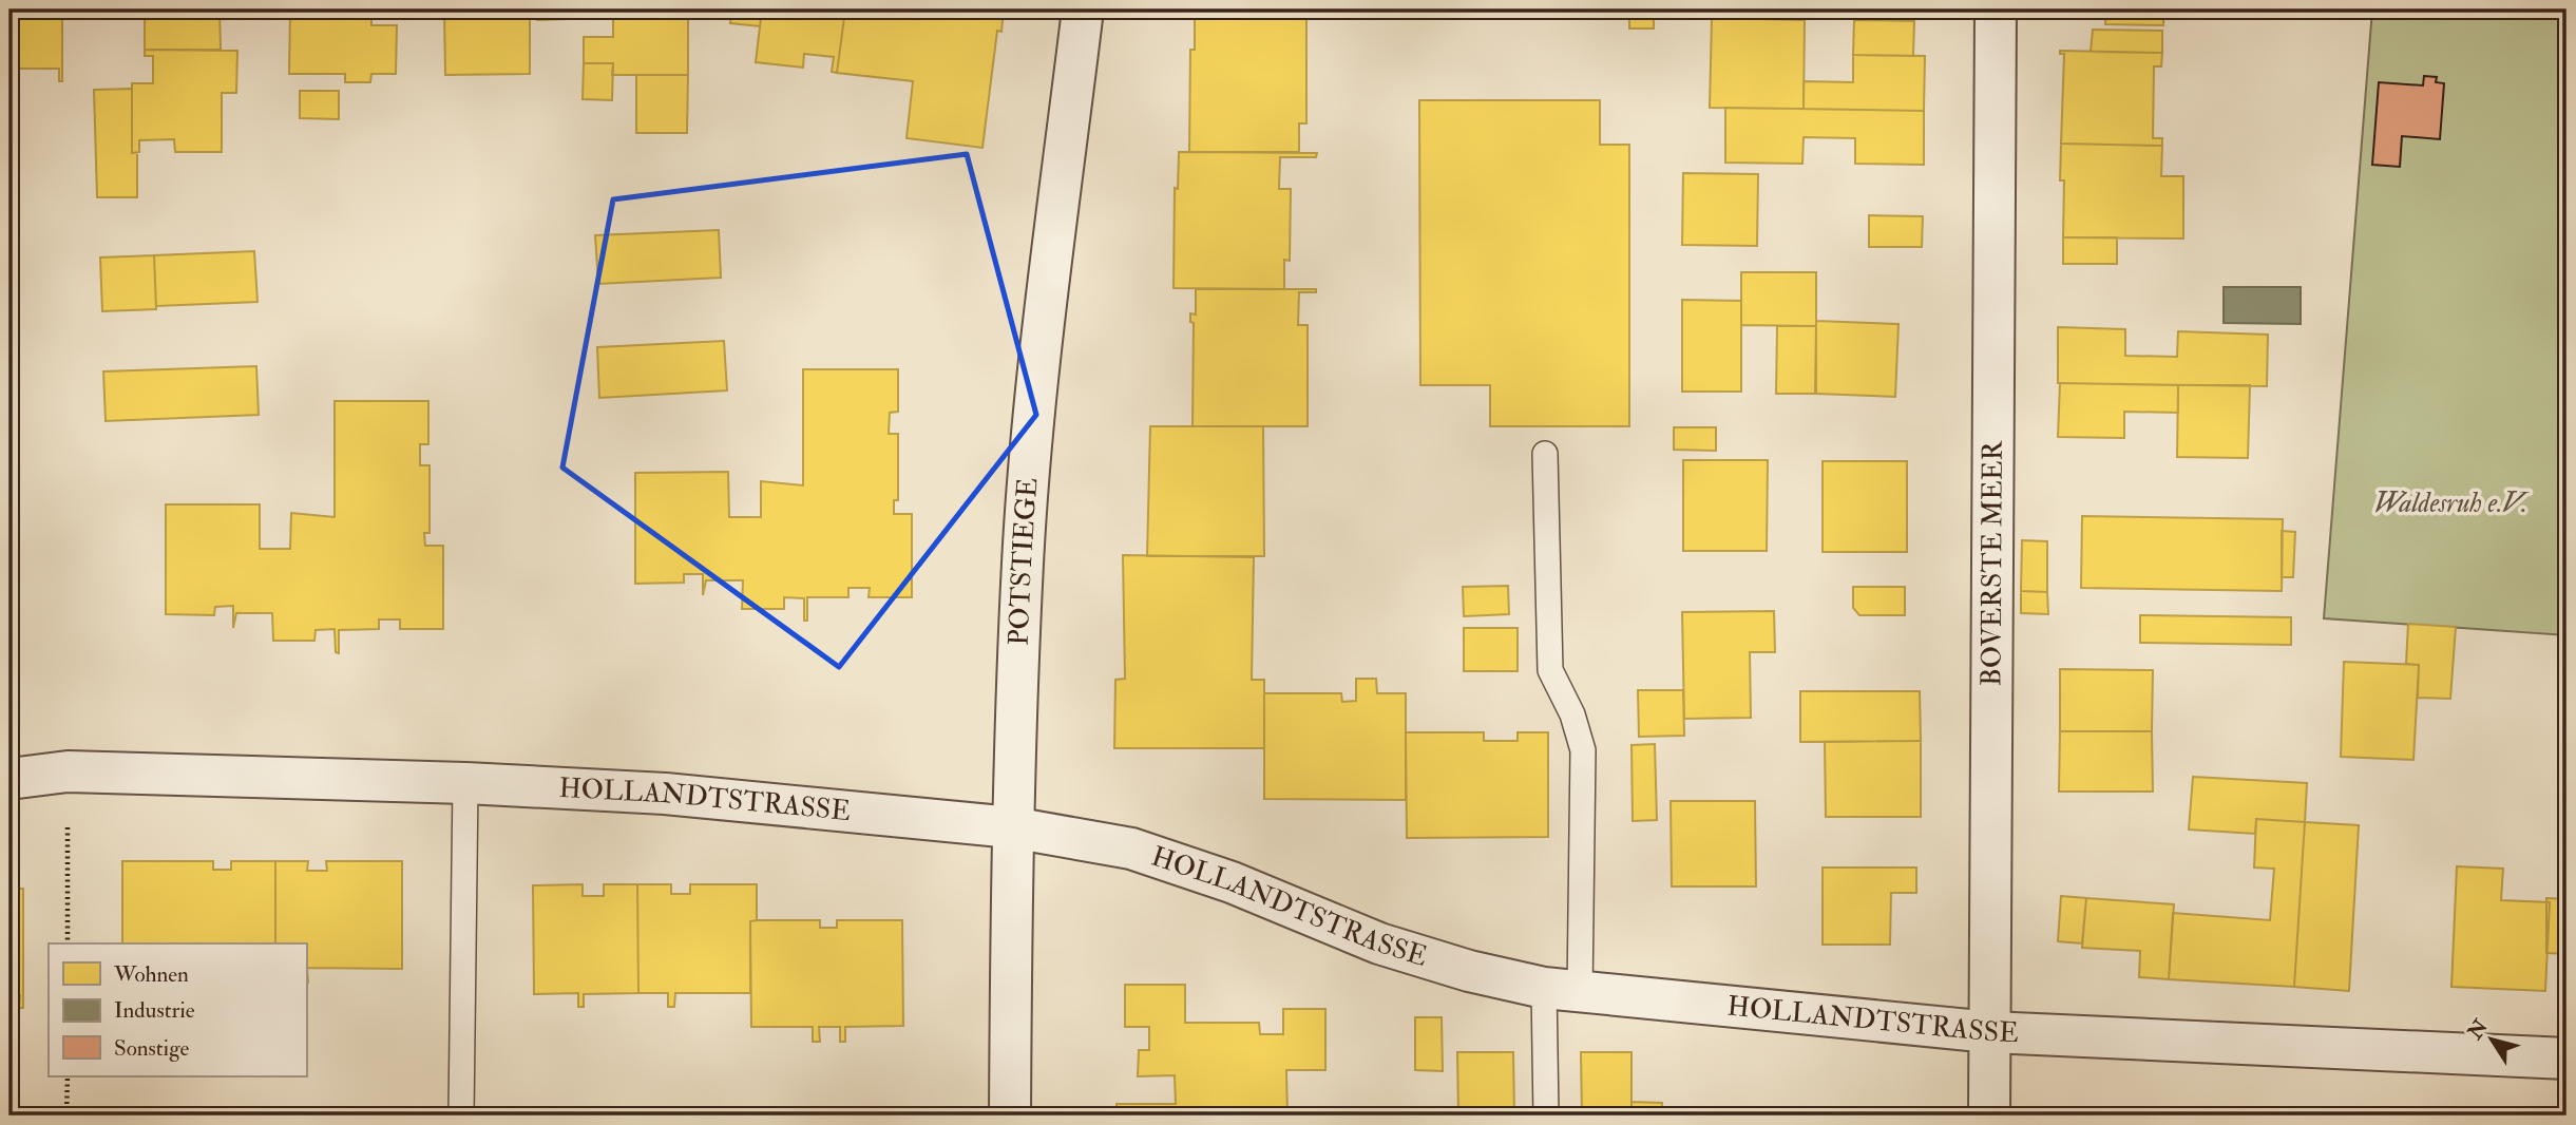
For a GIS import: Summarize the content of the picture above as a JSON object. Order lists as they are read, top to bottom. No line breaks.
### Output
{"streets":{"street":["POTSTIEGE","BOVERSTE MEER","HOLLANDTSTRASSE"]},"crossings":[["POTSTIEGE","HOLLANDTSTRASSE"],["BOVERSTE MEER","HOLLANDTSTRASSE"]],"parks":["Waldesruh e.V."],"legend":["Wohnen","Industrie","Sonstige"],"north":"top left"}
